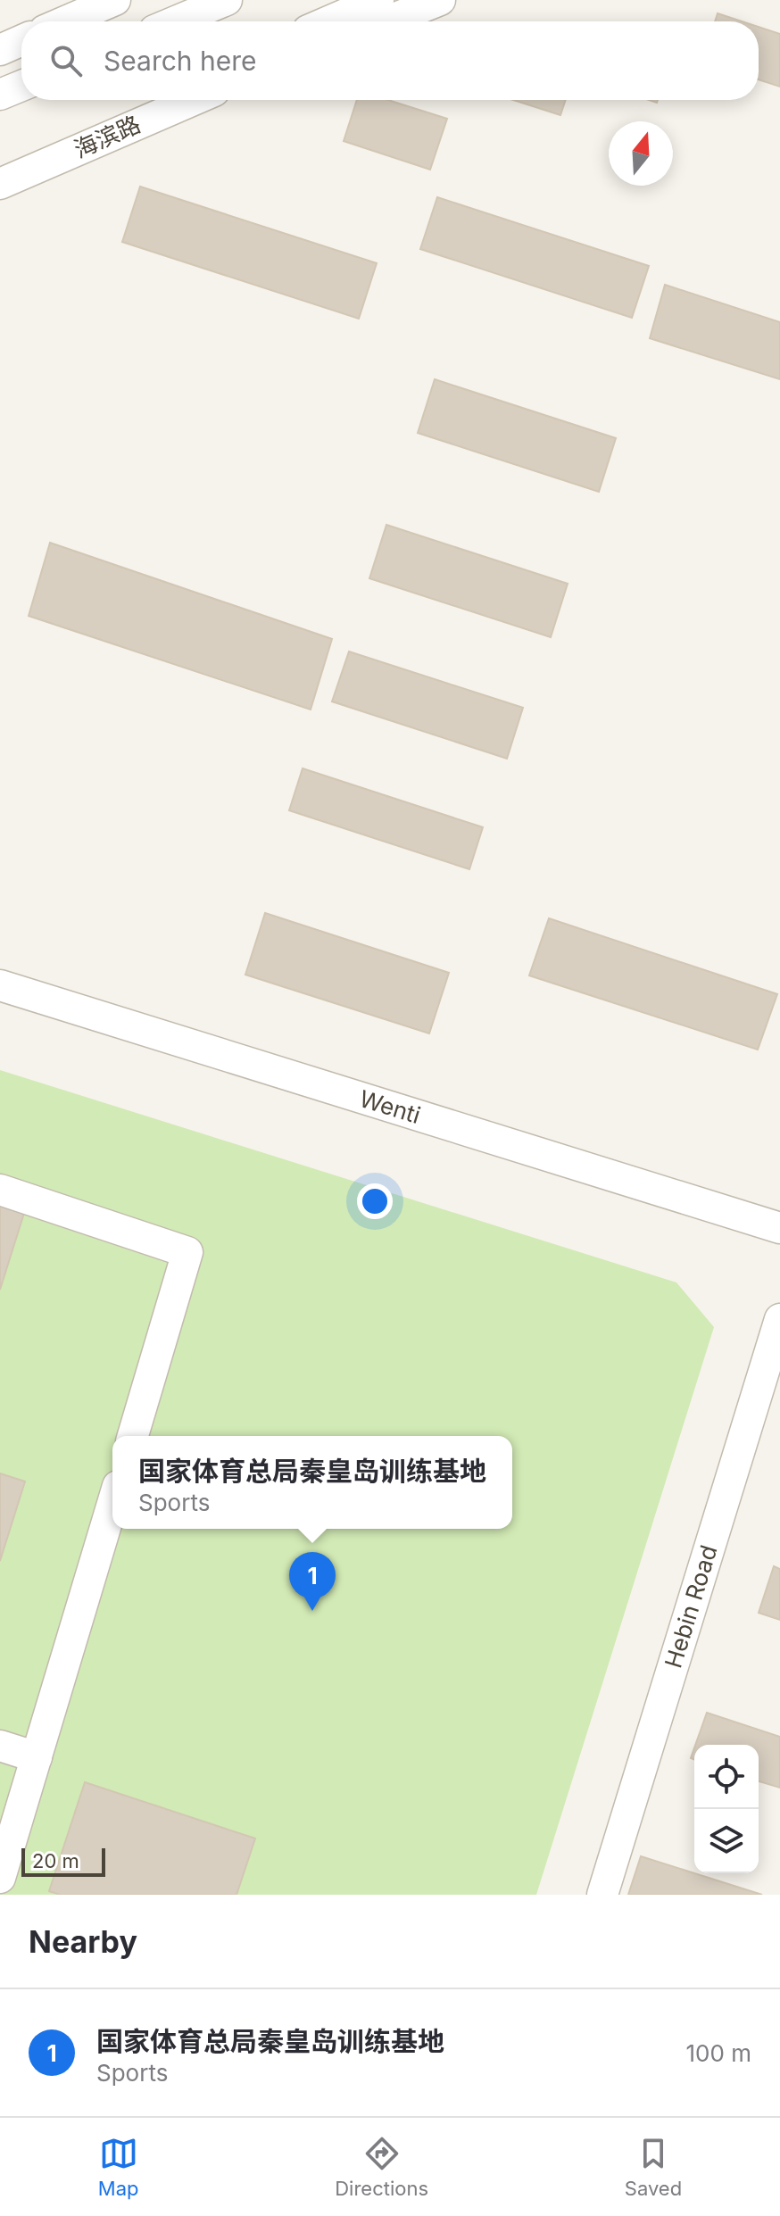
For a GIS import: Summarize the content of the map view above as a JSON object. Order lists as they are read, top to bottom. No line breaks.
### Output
{"streets":{"street":["海滨路","Wenti","Hebin Road"]},"scale_bar":"20 m","north":"top","page":{"search":"Search here","popup":["国家体育总局秦皇岛训练基地","Sports"],"pins":"1","scale":"20 m","heading":"Nearby","list":[{"mark":"1","name":"国家体育总局秦皇岛训练基地","note":"Sports","value":"100 m"}],"nav":["Map","Directions","Saved"]}}
